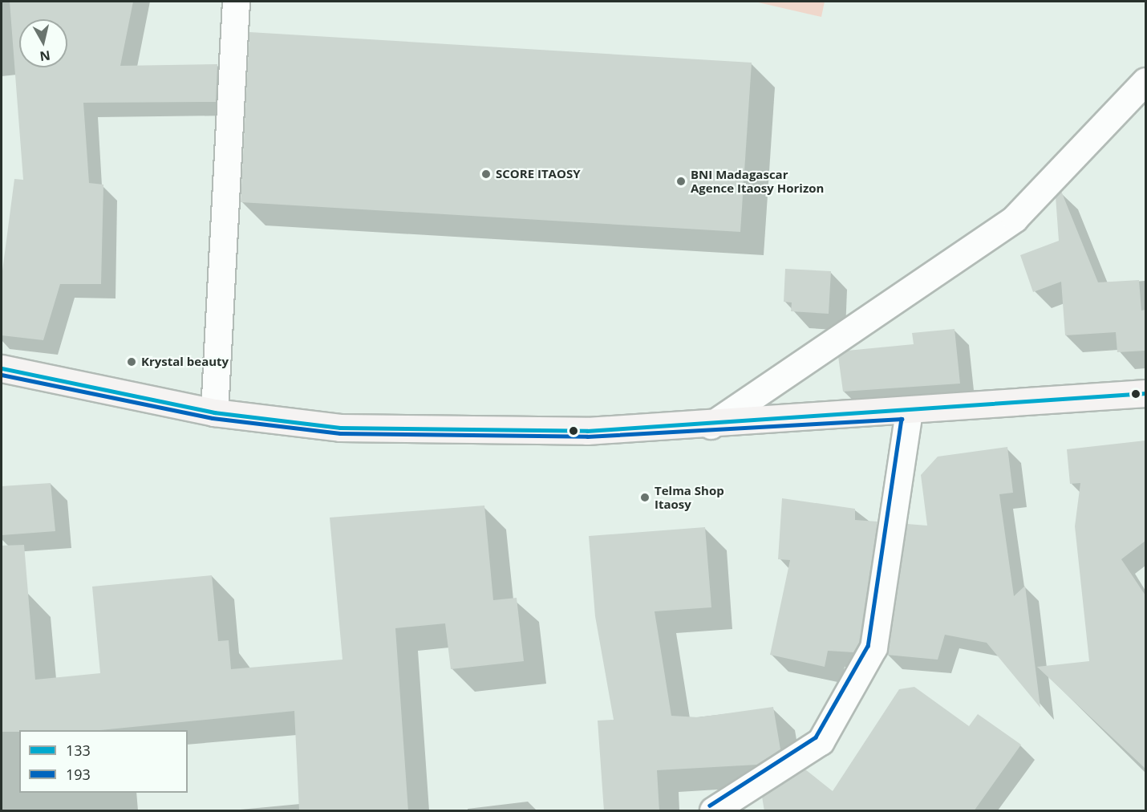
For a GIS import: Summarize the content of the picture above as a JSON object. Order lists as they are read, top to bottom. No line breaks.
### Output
{"places":["SCORE ITAOSY","BNI Madagascar Agence Itaosy Horizon","Krystal beauty","Telma Shop Itaosy"],"lines":["transit line 133","transit line 193"],"legend":["133","193"],"north":"bottom"}
